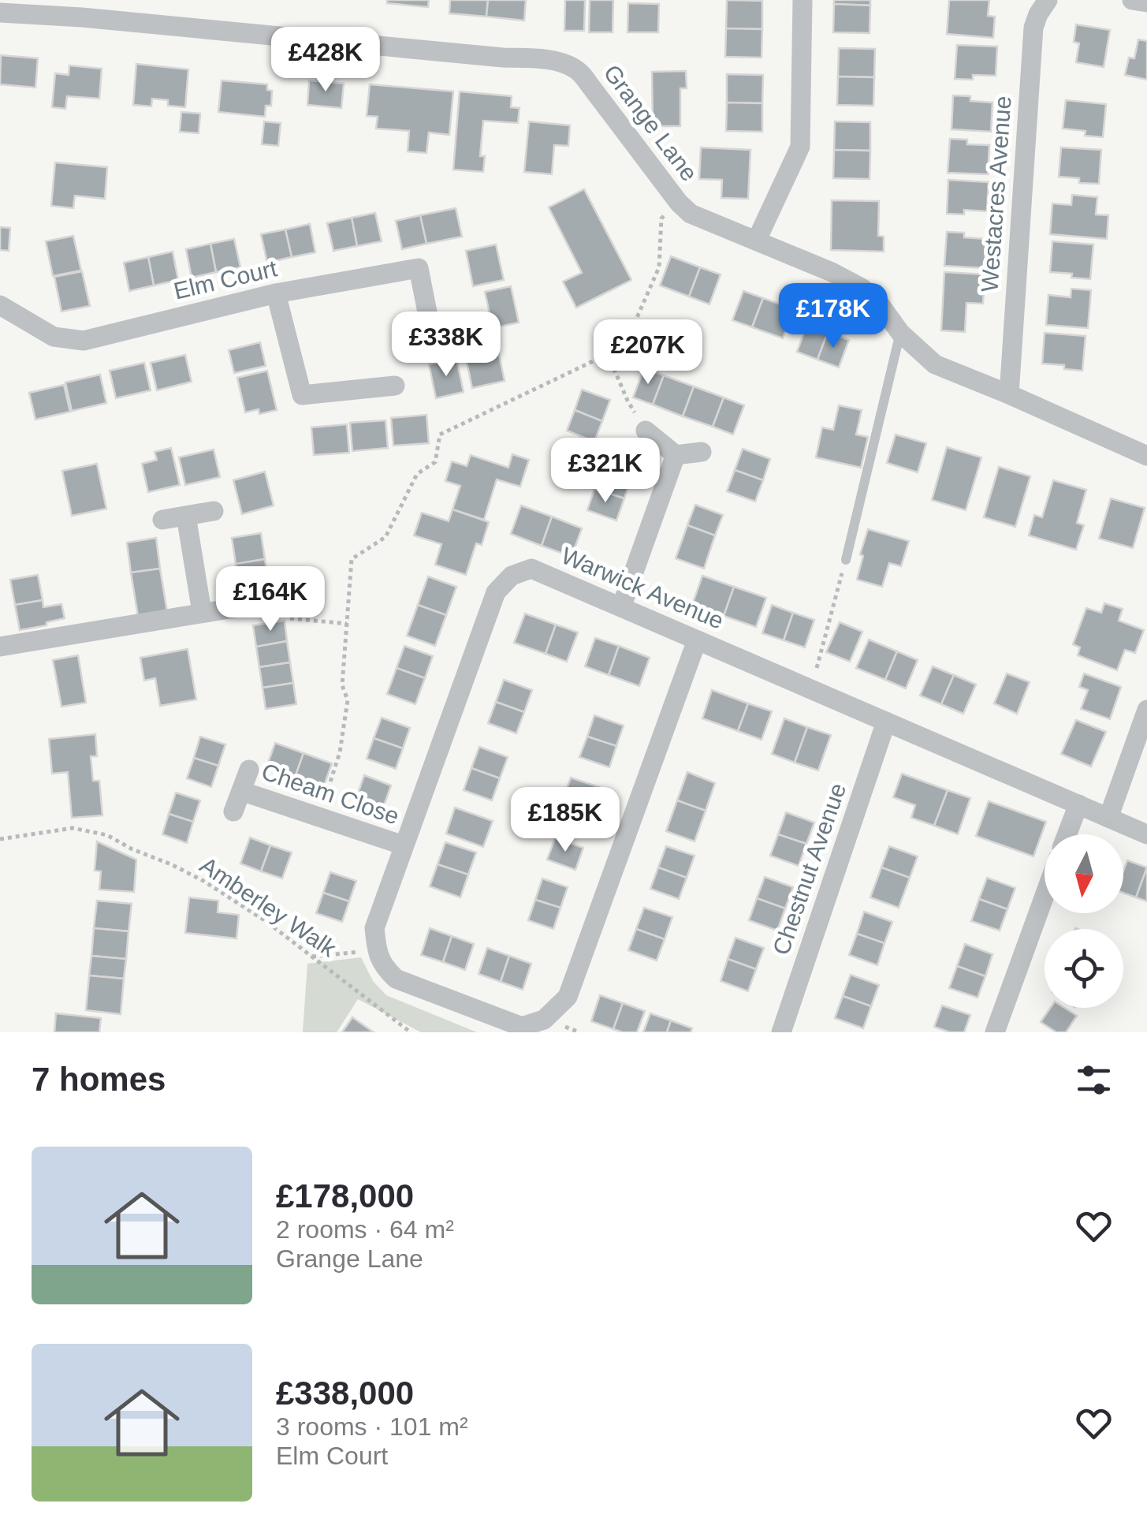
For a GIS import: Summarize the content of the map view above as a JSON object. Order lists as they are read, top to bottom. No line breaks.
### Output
{"streets":{"street":["Grange Lane","Westacres Avenue","Elm Court","Warwick Avenue","Cheam Close","Chestnut Avenue"],"path":["Amberley Walk"]},"crossings":[["Grange Lane","Westacres Avenue"],["Warwick Avenue","Cheam Close"],["Warwick Avenue","Chestnut Avenue"]],"north":"bottom","page":{"price":["£428K","£178K","£338K","£207K","£321K","£164K","£185K"],"heading":"7 homes","list":[{"name":"£178,000","note":"2 rooms · 64 m² · Grange Lane"},{"name":"£338,000","note":"3 rooms · 101 m² · Elm Court"}]}}
